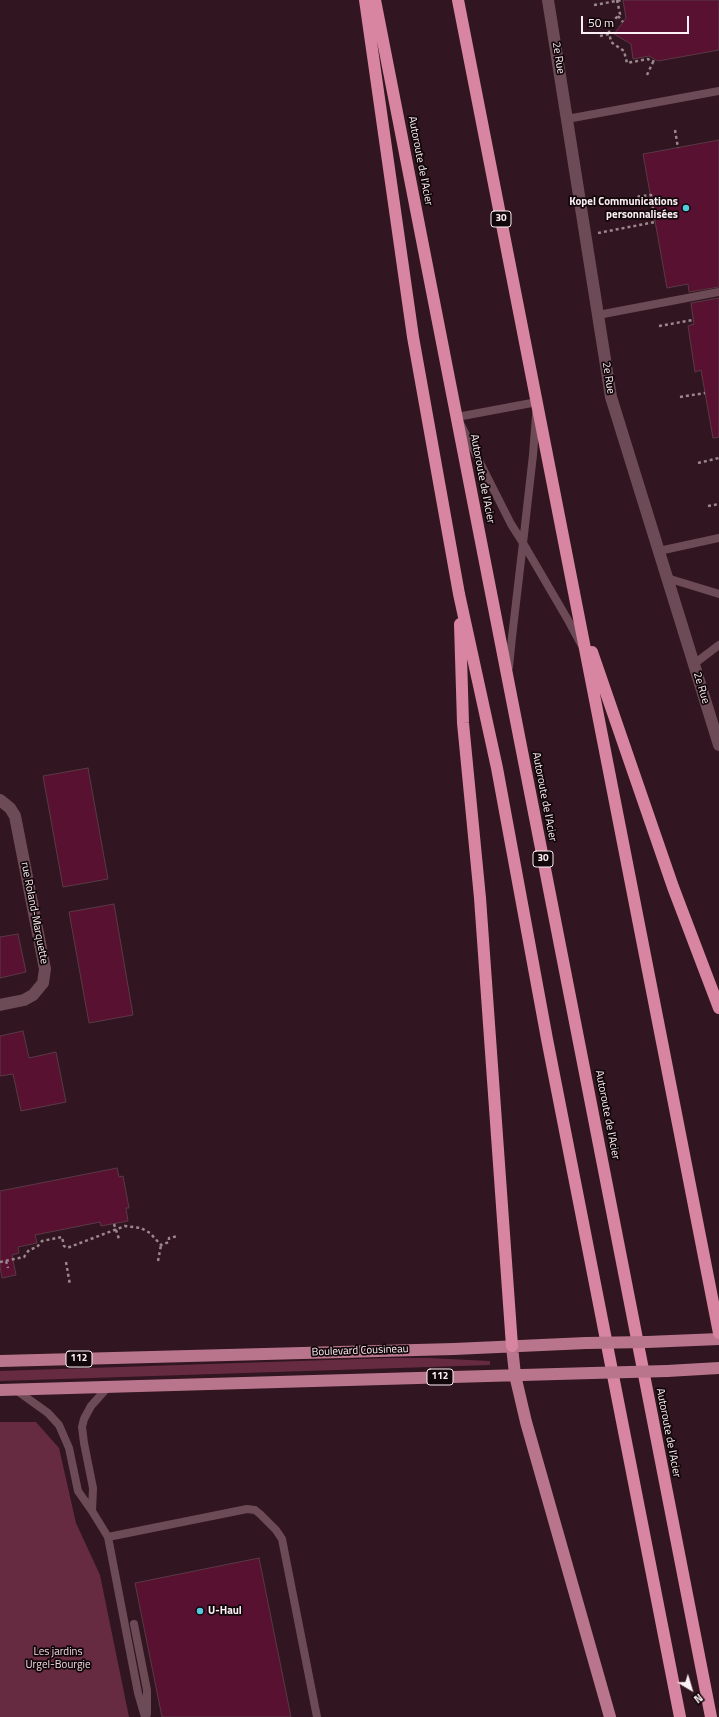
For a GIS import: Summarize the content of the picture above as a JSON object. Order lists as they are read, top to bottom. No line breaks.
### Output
{"streets":{"highway":["Autoroute de l'Acier","30"],"main road":["Boulevard Cousineau","112"],"street":["2e Rue","rue Roland-Marquette"]},"parks":["Les jardins Urgel-Bourgie"],"places":["Kopel Communications personnalisées","U-Haul"],"scale_bar":"50 m","north":"bottom right"}
